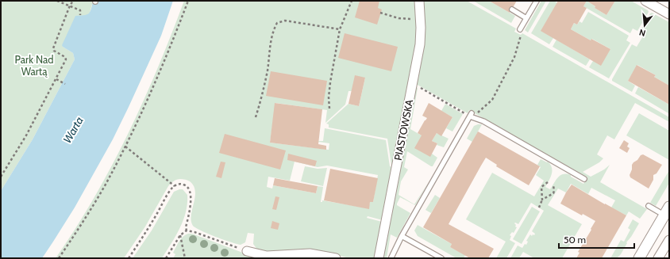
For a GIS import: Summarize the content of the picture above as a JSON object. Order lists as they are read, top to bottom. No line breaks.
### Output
{"streets":{"street":["PIASTOWSKA"]},"water":["Warta"],"parks":["Park Nad Wartą"],"scale_bar":"50 m","north":"bottom"}
